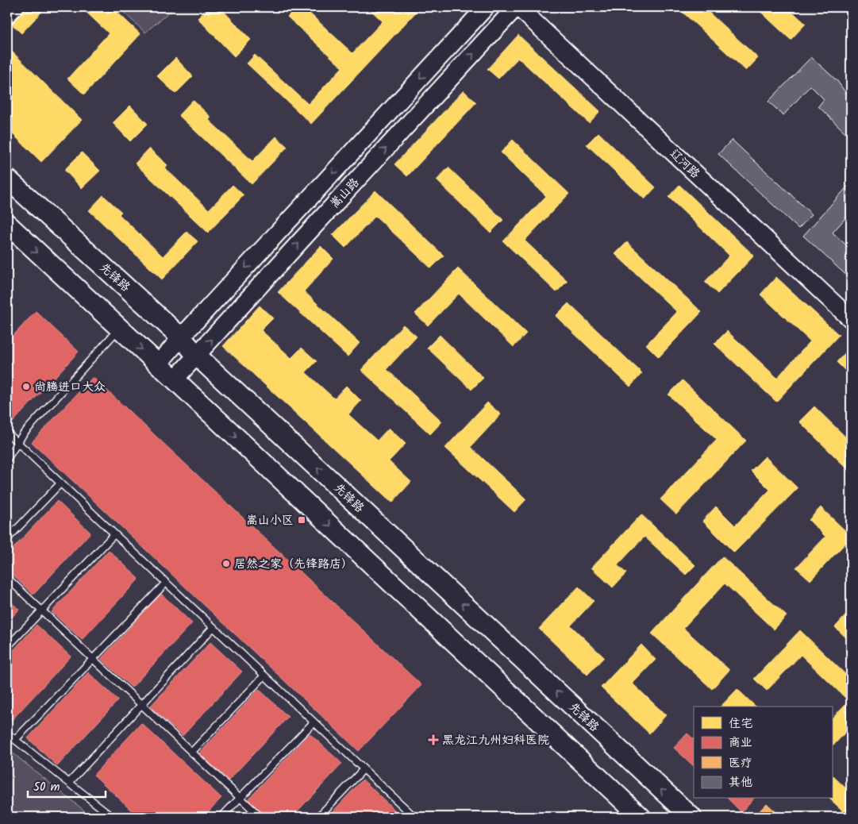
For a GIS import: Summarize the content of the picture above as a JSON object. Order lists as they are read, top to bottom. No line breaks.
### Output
{"streets":{"main road":["辽河路","嵩山路","先锋路"]},"crossings":[["辽河路","嵩山路"],["嵩山路","先锋路"]],"places":{"other":["尚腾进口大众","居然之家（先锋路店）"],"transit":["嵩山小区"],"health":["黑龙江九州妇科医院"]},"legend":["住宅","商业","医疗","其他"],"scale_bar":"50 m"}
